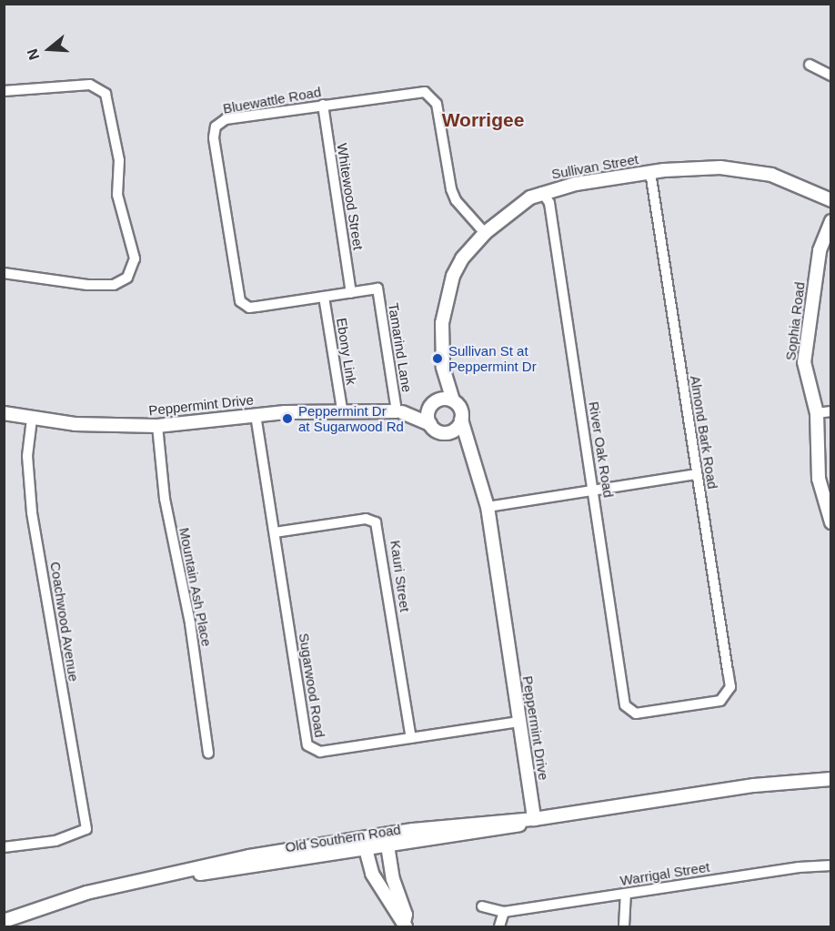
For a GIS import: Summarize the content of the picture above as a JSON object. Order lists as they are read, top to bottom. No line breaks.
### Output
{"streets":{"street":["Bluewattle Road","Sullivan Street","Whitewood Street","Sophia Road","Tamarind Lane","Ebony Link","Peppermint Drive","Almond Bark Road","River Oak Road","Kauri Street","Mountain Ash Place","Coachwood Avenue","Sugarwood Road","Old Southern Road","Warrigal Street"]},"crossings":[["Bluewattle Road","Sullivan Street"],["Bluewattle Road","Whitewood Street"],["Bluewattle Road","Tamarind Lane"],["Bluewattle Road","Ebony Link"],["Sullivan Street","Peppermint Drive"],["Sullivan Street","Almond Bark Road"],["Sullivan Street","River Oak Road"],["Tamarind Lane","Peppermint Drive"],["Ebony Link","Peppermint Drive"],["Peppermint Drive","Mountain Ash Place"],["Peppermint Drive","Coachwood Avenue"],["Peppermint Drive","Sugarwood Road"],["Peppermint Drive","Old Southern Road"],["Almond Bark Road","River Oak Road"],["Kauri Street","Sugarwood Road"]],"districts":["Worrigee"],"places":["Sullivan St at Peppermint Dr","Peppermint Dr at Sugarwood Rd"],"north":"left"}
